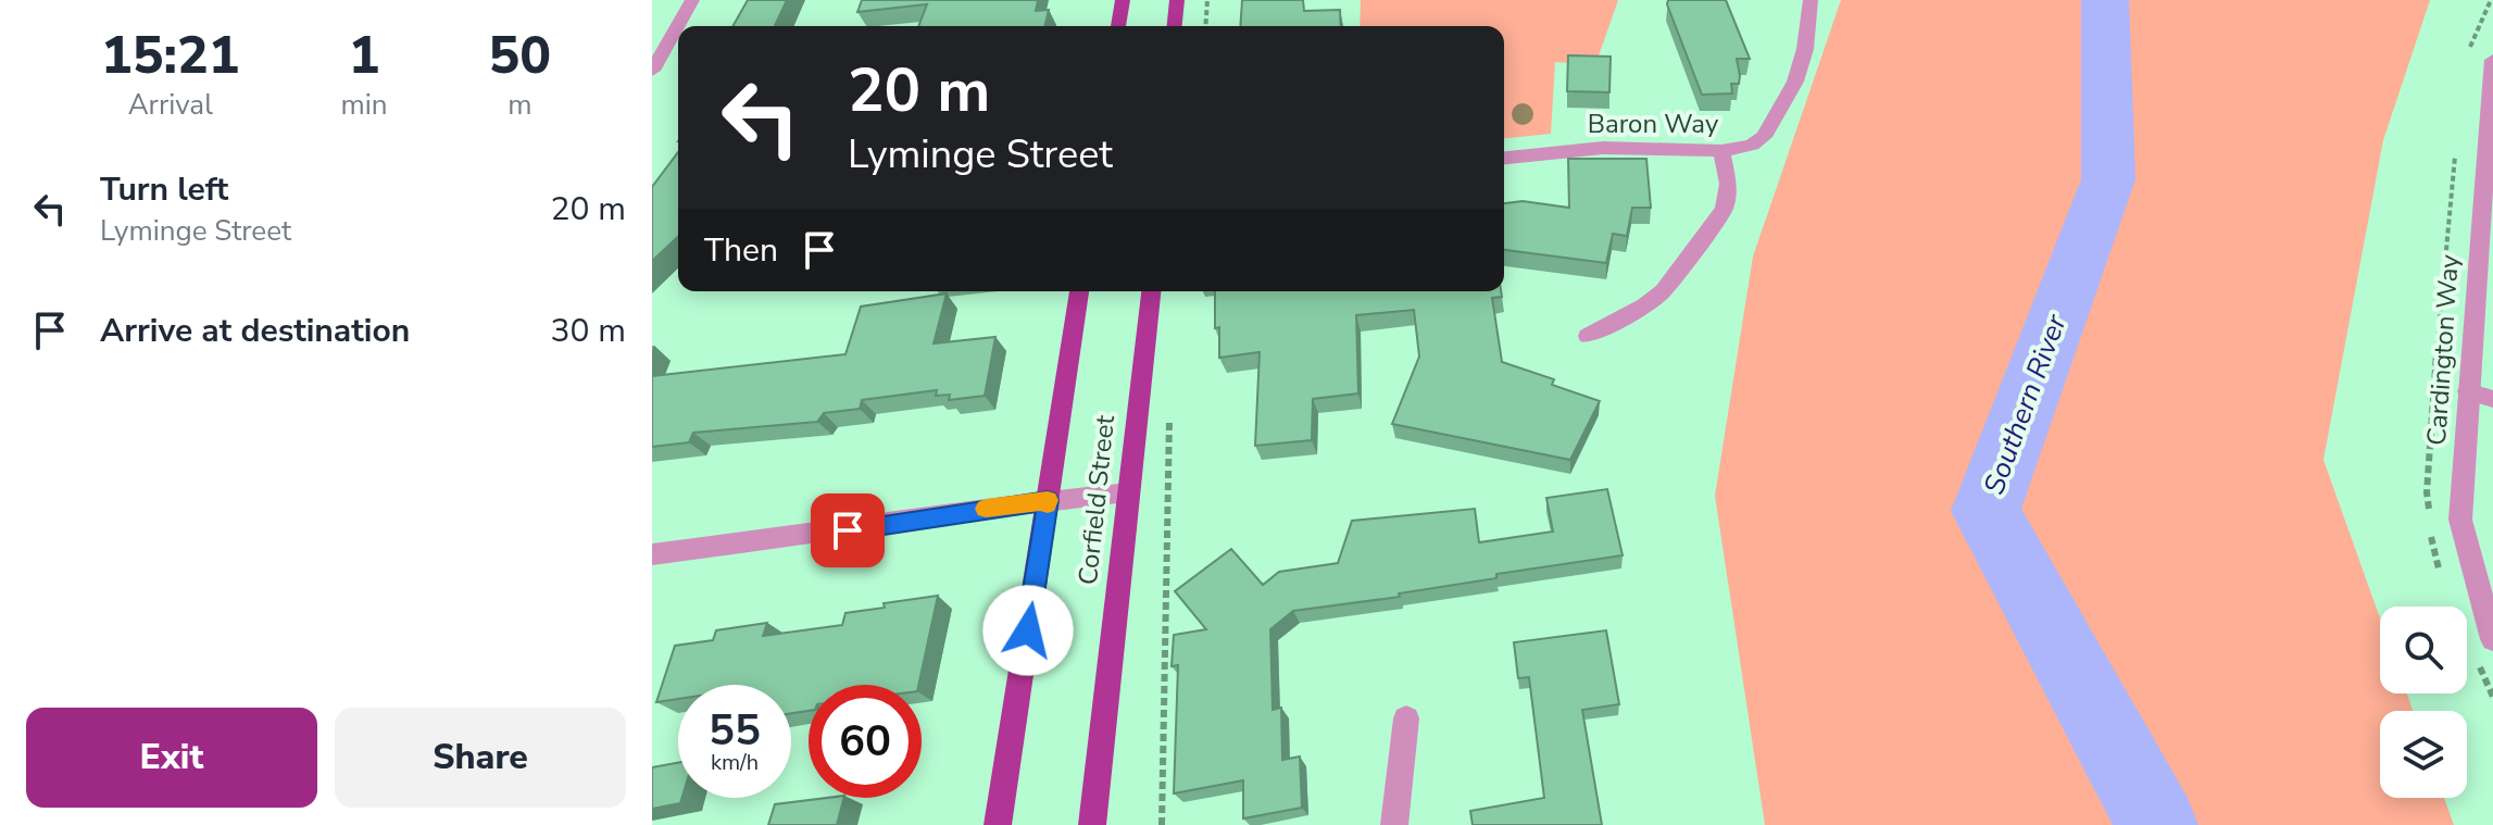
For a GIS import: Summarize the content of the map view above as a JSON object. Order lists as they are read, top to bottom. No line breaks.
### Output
{"streets":{"main road":["Corfield Street"],"street":["Baron Way","Cardington Way"]},"water":["Southern River"],"page":{"eta":["15:21","Arrival","1","min","50","m"],"turn":["20 m","Lyminge Street"],"list":[{"name":"Turn left","note":"Lyminge Street","value":"20 m"},{"name":"Arrive at destination","value":"30 m"}],"then":"Then","speed":"55 km/h","limit":"60","buttons":["Exit","Share"]}}
